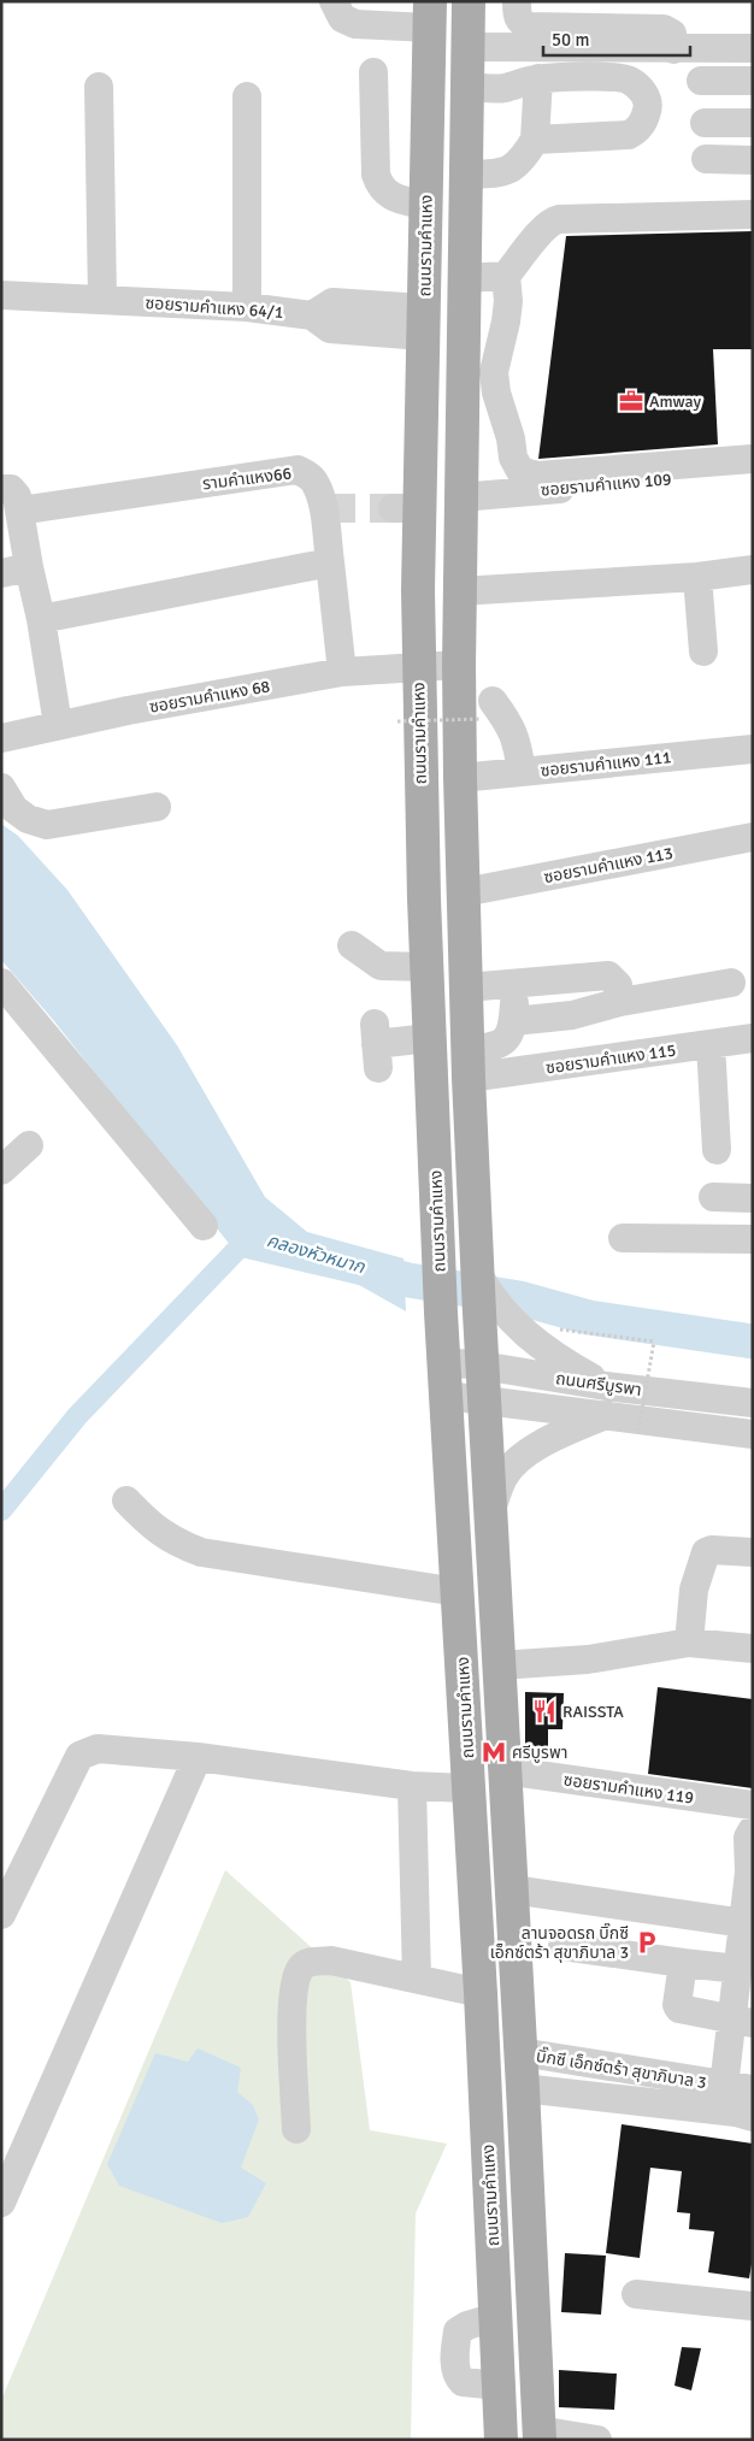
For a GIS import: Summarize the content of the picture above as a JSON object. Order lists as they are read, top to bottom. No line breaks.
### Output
{"streets":{"main road":["ถนนรามคำแหง"],"street":["ซอยรามคำแหง 64/1","รามคำแหง66","ซอยรามคำแหง 109","ซอยรามคำแหง 68","ซอยรามคำแหง 111","ซอยรามคำแหง 113","ซอยรามคำแหง 115","ถนนศรีบูรพา","ซอยรามคำแหง 119","บิ๊กซี เอ็กซ์ตร้า สุขาภิบาล 3"]},"crossings":[["ถนนรามคำแหง","ซอยรามคำแหง 64/1"],["ถนนรามคำแหง","ซอยรามคำแหง 68"],["ถนนรามคำแหง","ถนนศรีบูรพา"],["รามคำแหง66","ซอยรามคำแหง 68"]],"water":["คลองหัวหมาก"],"places":{"office":["Amway"],"restaurant":["RAISSTA"],"metro station":["ศรีบูรพา"],"parking":["ลานจอดรถ บิ๊กซี เอ็กซ์ตร้า สุขาภิบาล 3"]},"scale_bar":"50 m"}
